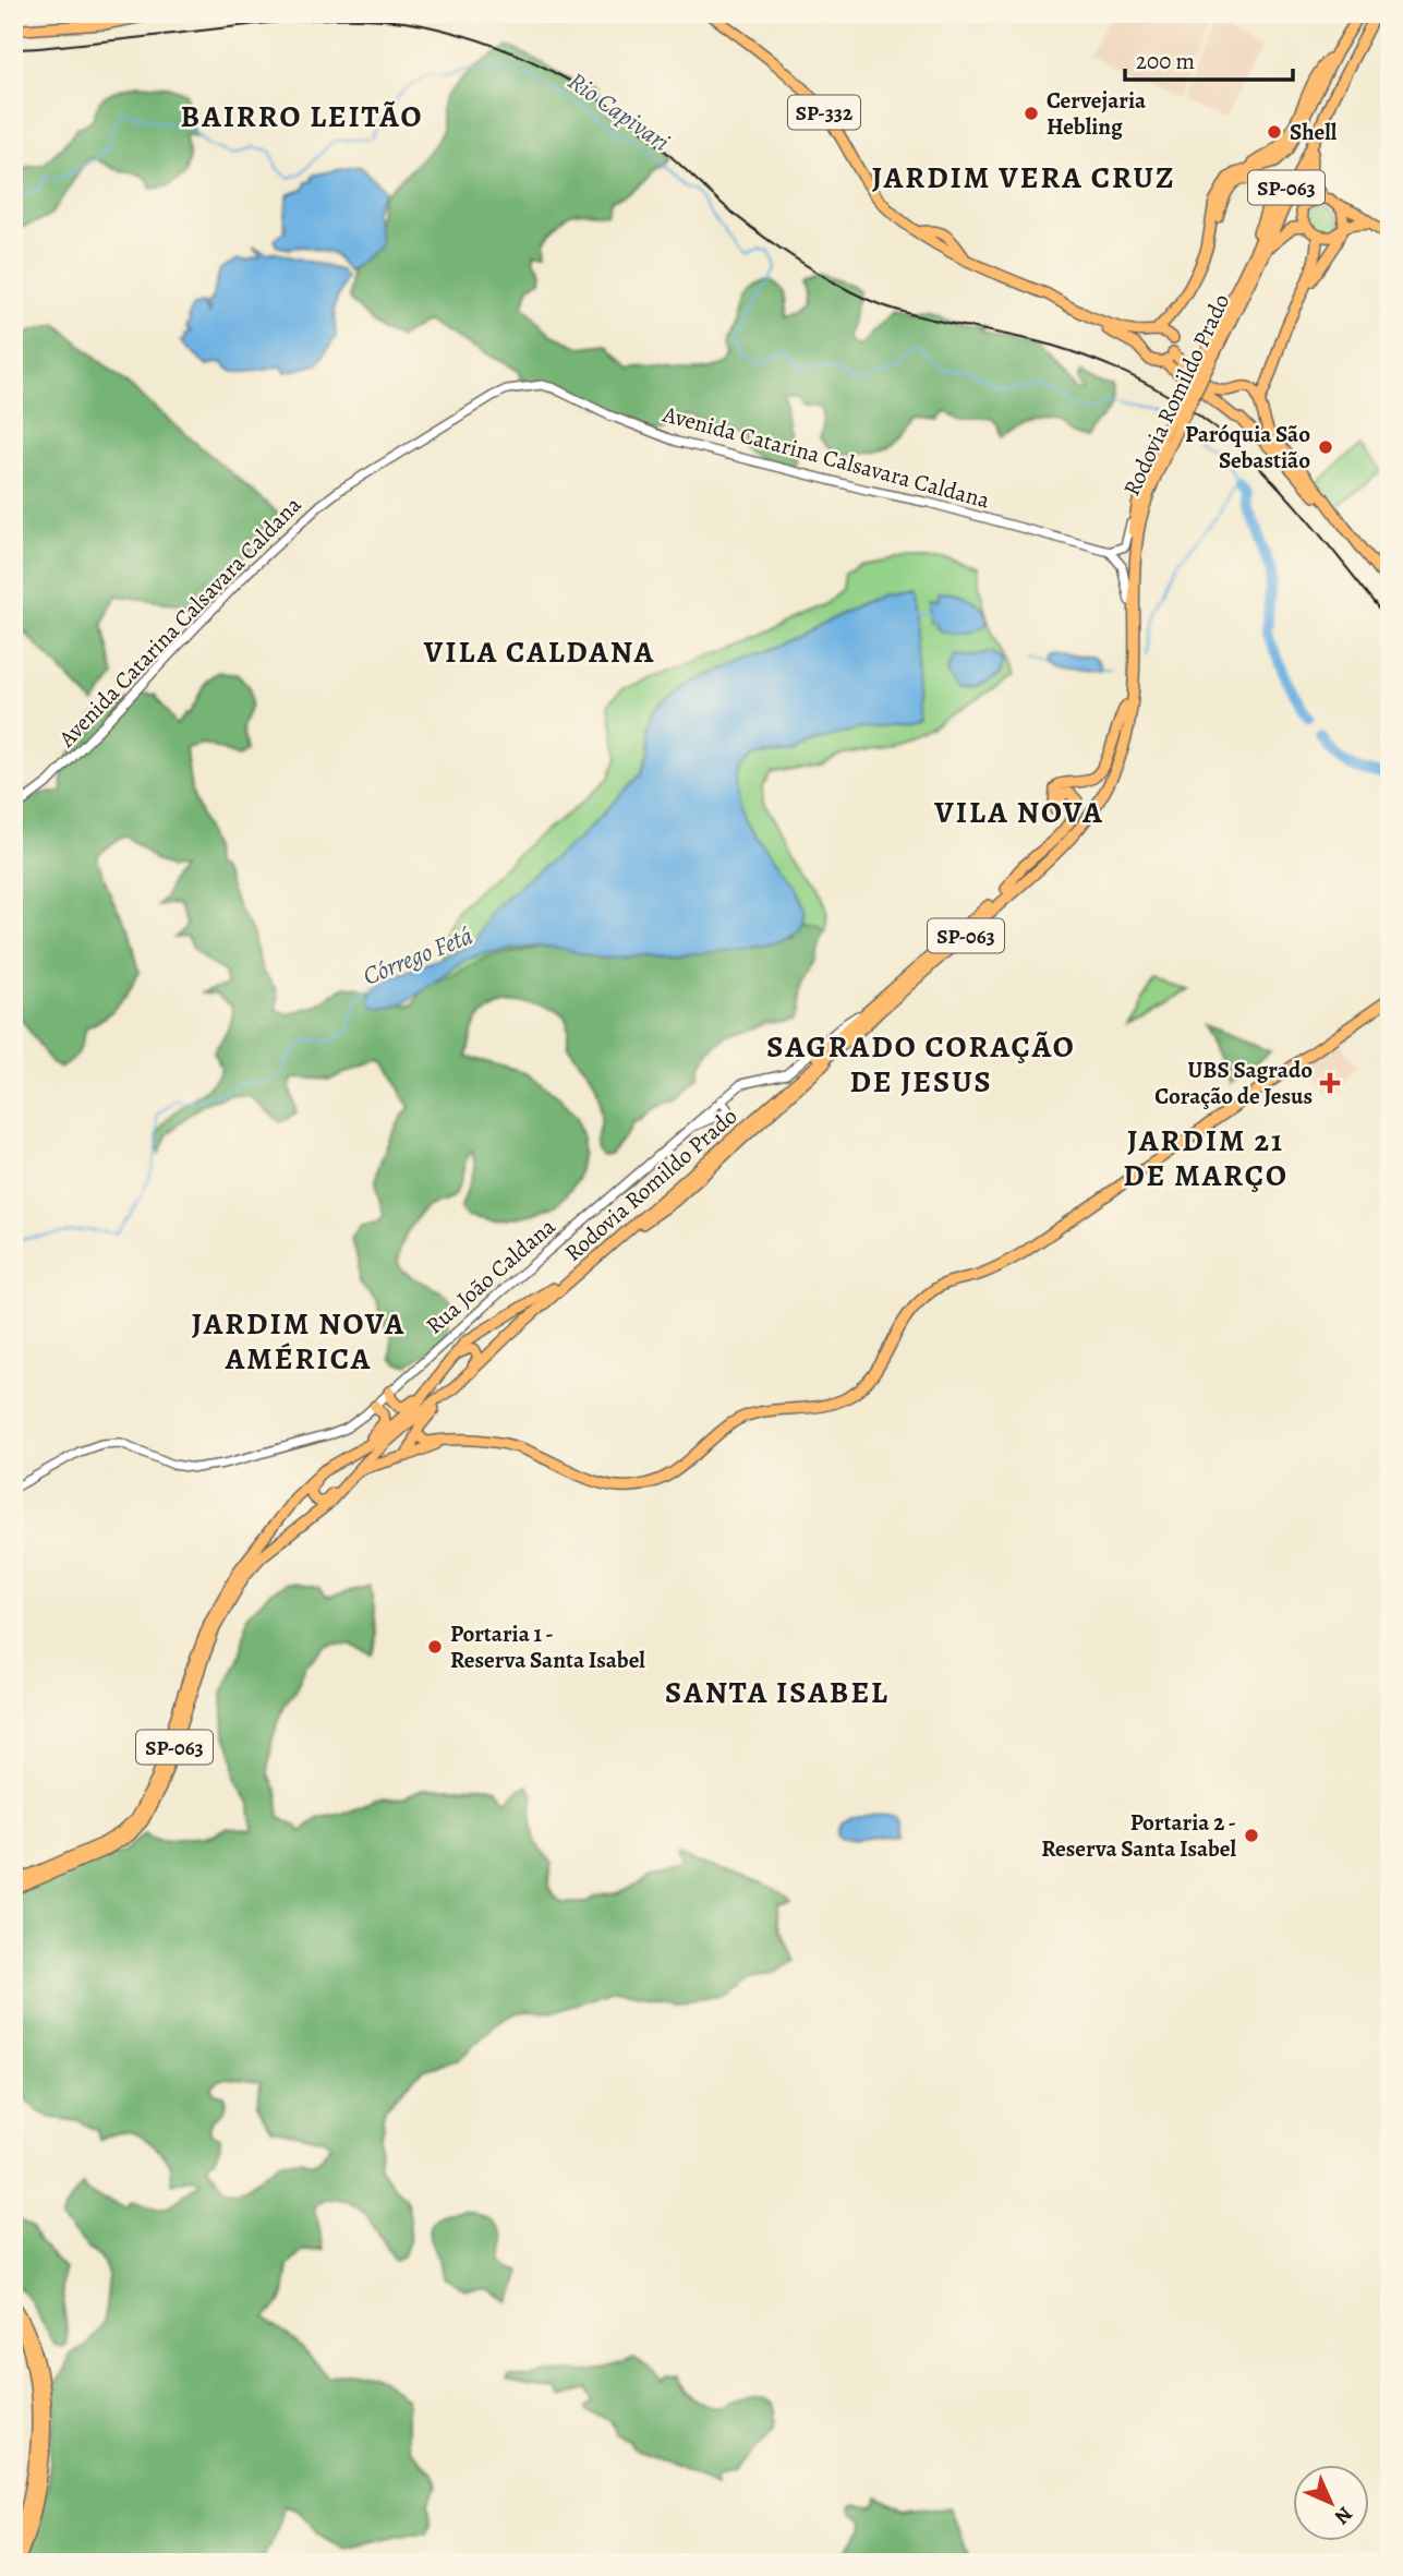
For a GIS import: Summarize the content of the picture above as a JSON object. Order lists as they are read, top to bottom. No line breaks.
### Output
{"streets":{"main road":["SP-332","SP-063","Rodovia Romildo Prado"],"street":["Avenida Catarina Calsavara Caldana","Rua João Caldana"]},"districts":["BAIRRO LEITÃO","JARDIM VERA CRUZ","VILA CALDANA","VILA NOVA","SAGRADO CORAÇÃO DE JESUS","JARDIM 21 DE MARÇO","JARDIM NOVA AMÉRICA","SANTA ISABEL"],"water":["Rio Capivari","Córrego Fetá"],"places":{"other":["Cervejaria Hebling","Shell","Paróquia São Sebastião","Portaria 1 - Reserva Santa Isabel","Portaria 2 - Reserva Santa Isabel"],"health":["UBS Sagrado Coração de Jesus"]},"scale_bar":"200 m","north":"bottom right"}
